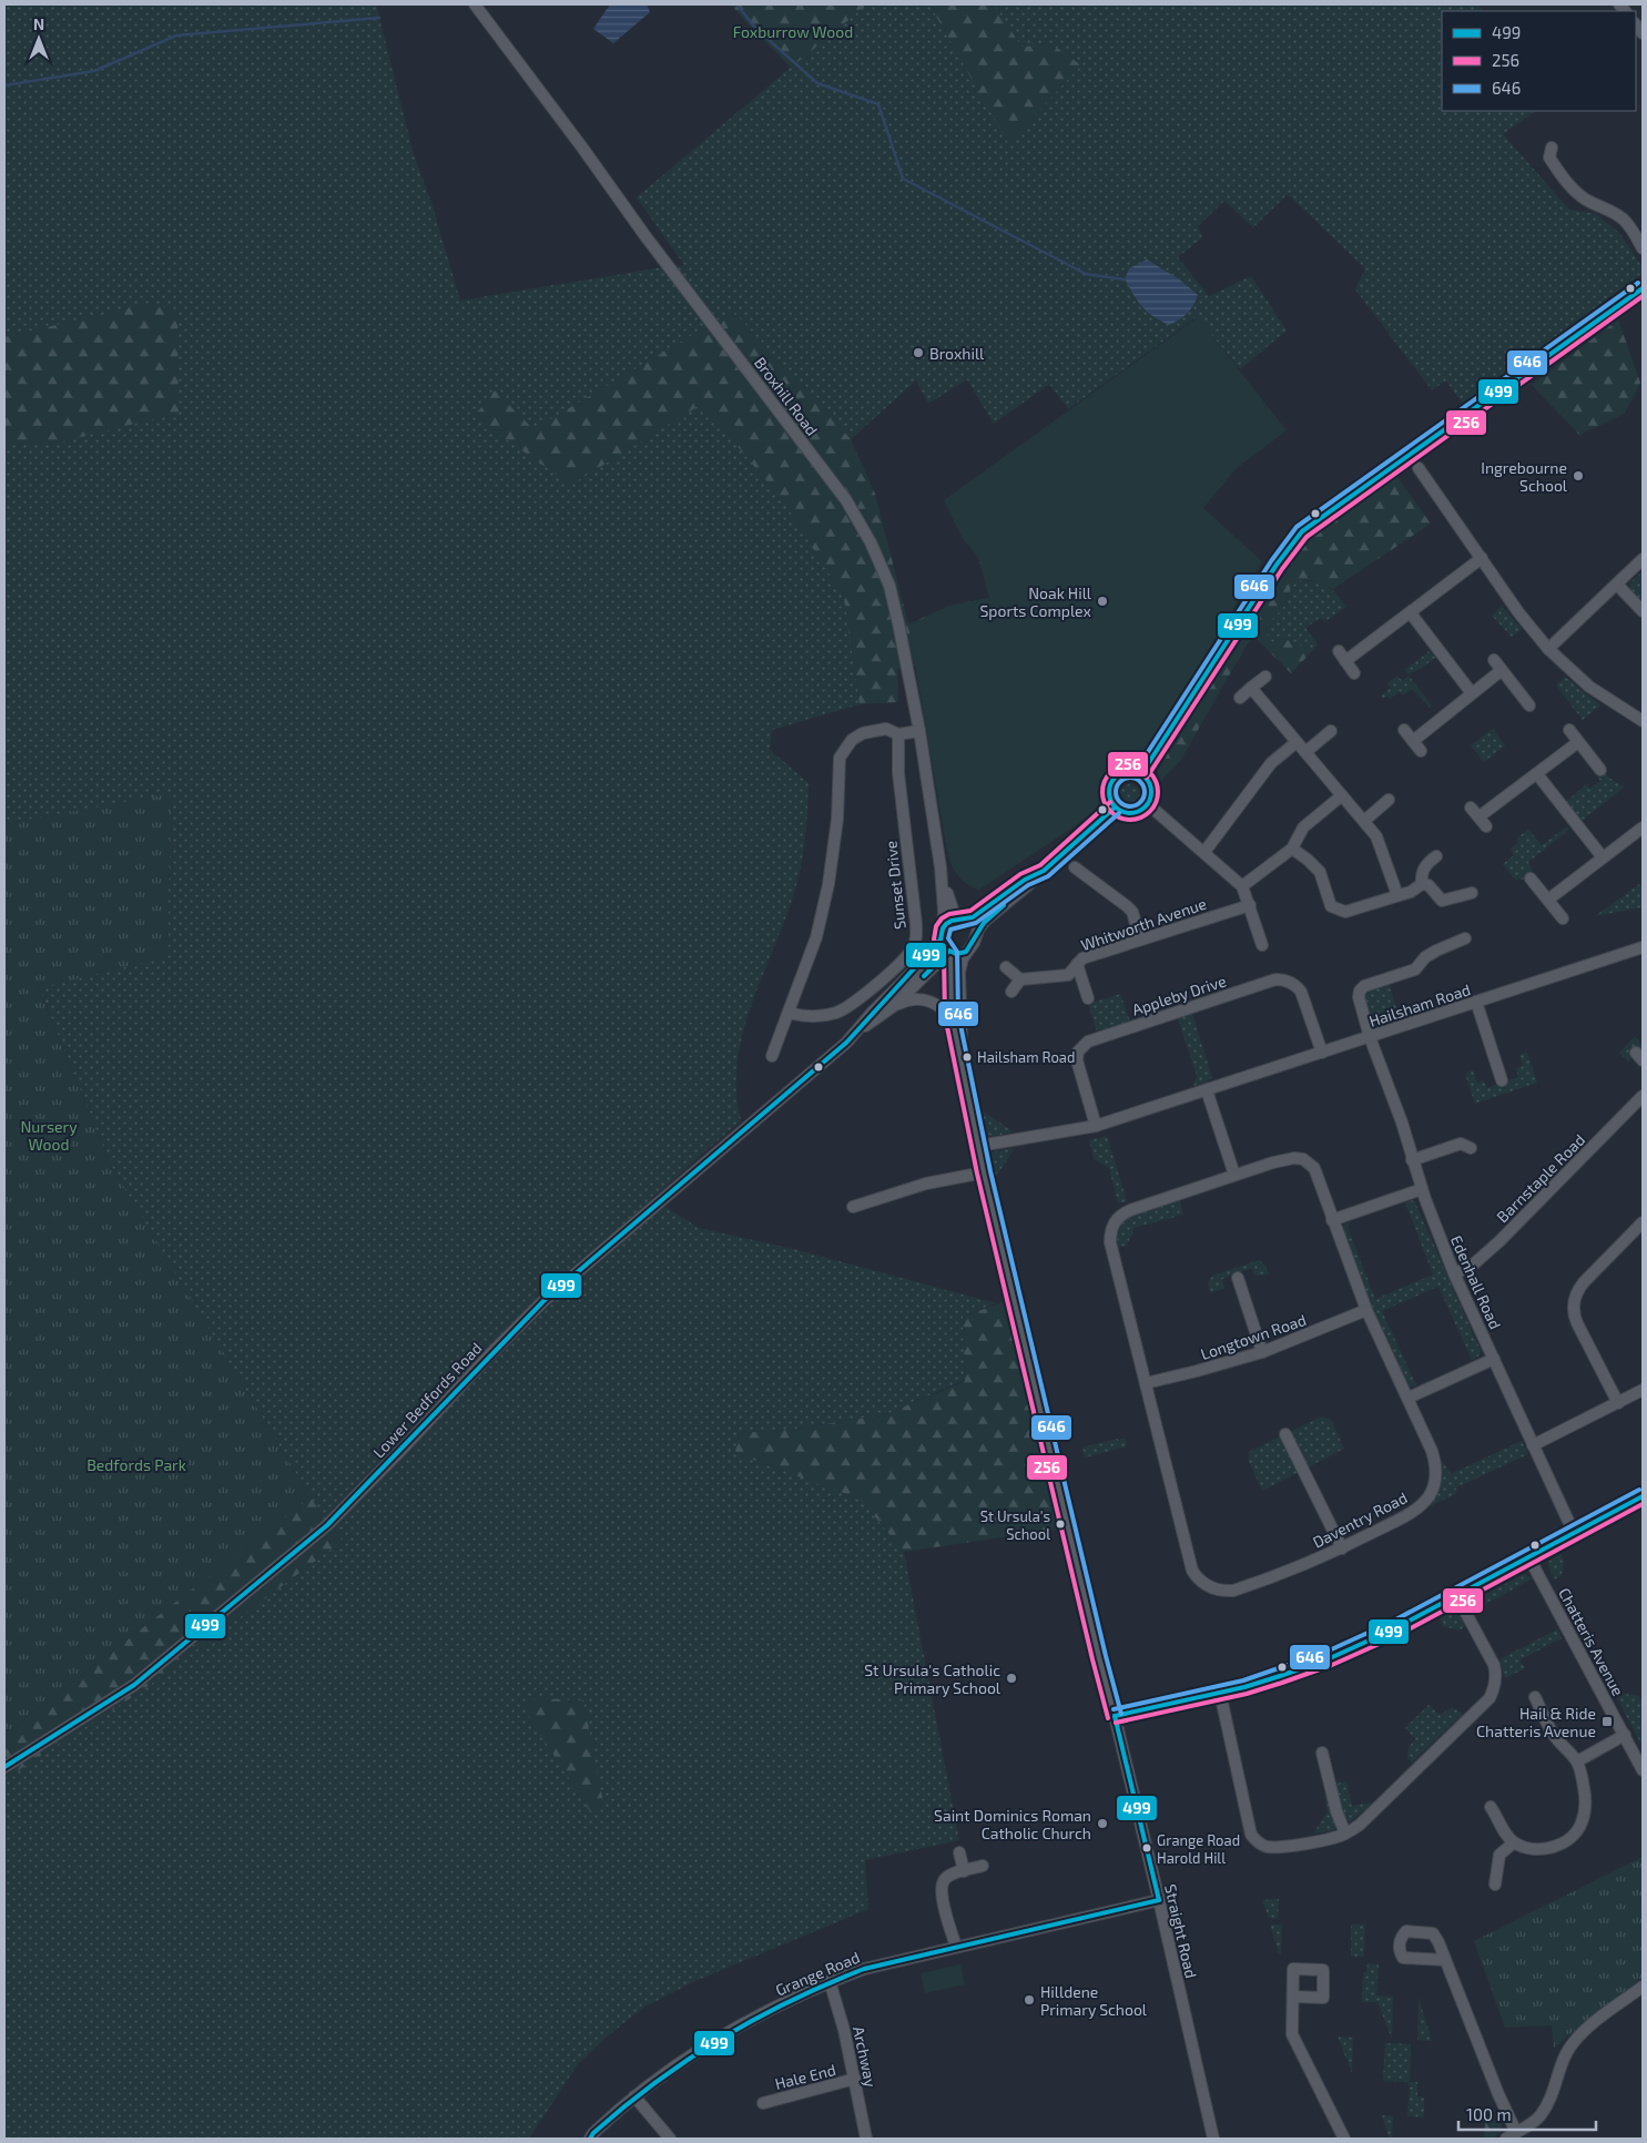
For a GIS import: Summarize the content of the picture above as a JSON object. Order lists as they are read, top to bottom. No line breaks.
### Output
{"streets":{"street":["Broxhill Road","Sunset Drive","Whitworth Avenue","Appleby Drive","Hailsham Road","Barnstaple Road","Edenhall Road","Longtown Road","Lower Bedfords Road","Daventry Road","Chatteris Avenue","Straight Road","Grange Road","Archway","Hale End"]},"crossings":[["Broxhill Road","Lower Bedfords Road"],["Broxhill Road","Straight Road"],["Appleby Drive","Hailsham Road"],["Hailsham Road","Edenhall Road"],["Hailsham Road","Straight Road"],["Barnstaple Road","Edenhall Road"],["Longtown Road","Daventry Road"],["Lower Bedfords Road","Straight Road"],["Straight Road","Grange Road"],["Grange Road","Archway"],["Archway","Hale End"]],"parks":["Foxburrow Wood","Nursery Wood","Bedfords Park"],"places":{"other":["Broxhill","Ingrebourne School","Noak Hill Sports Complex","Hailsham Road","St Ursula's School","St Ursula's Catholic Primary School","Saint Dominics Roman Catholic Church","Grange Road Harold Hill","Hilldene Primary School"],"transit":["Hail & Ride Chatteris Avenue"]},"lines":["transit line 646","transit line 499","transit line 256"],"legend":["499","256","646"],"scale_bar":"100 m","north":"top"}
